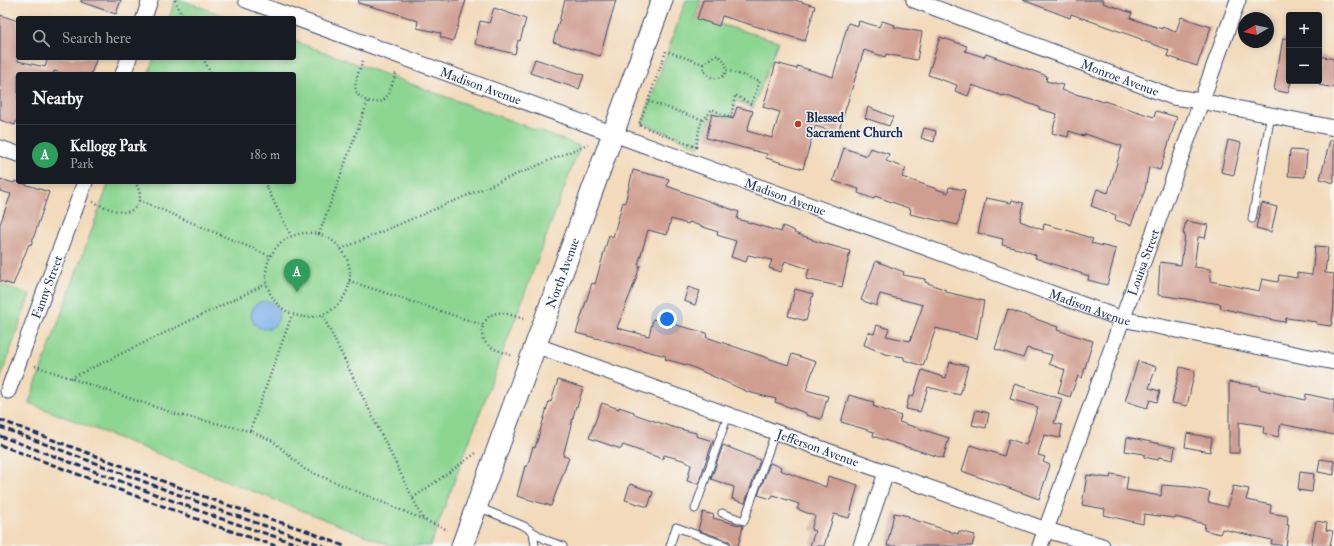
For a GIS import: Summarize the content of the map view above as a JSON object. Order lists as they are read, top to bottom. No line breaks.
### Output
{"streets":{"main road":["North Avenue"],"street":["Monroe Avenue","Madison Avenue","Louisa Street","Fanny Street","Jefferson Avenue"]},"crossings":[["Monroe Avenue","Louisa Street"],["Madison Avenue","Louisa Street"],["Madison Avenue","North Avenue"],["Louisa Street","Jefferson Avenue"],["North Avenue","Jefferson Avenue"]],"places":["Blessed Sacrament Church"],"north":"left","page":{"map_buttons":["+","−"],"search":"Search here","heading":"Nearby","list":[{"mark":"A","name":"Kellogg Park","note":"Park","value":"180 m"}],"pins":"A"}}
